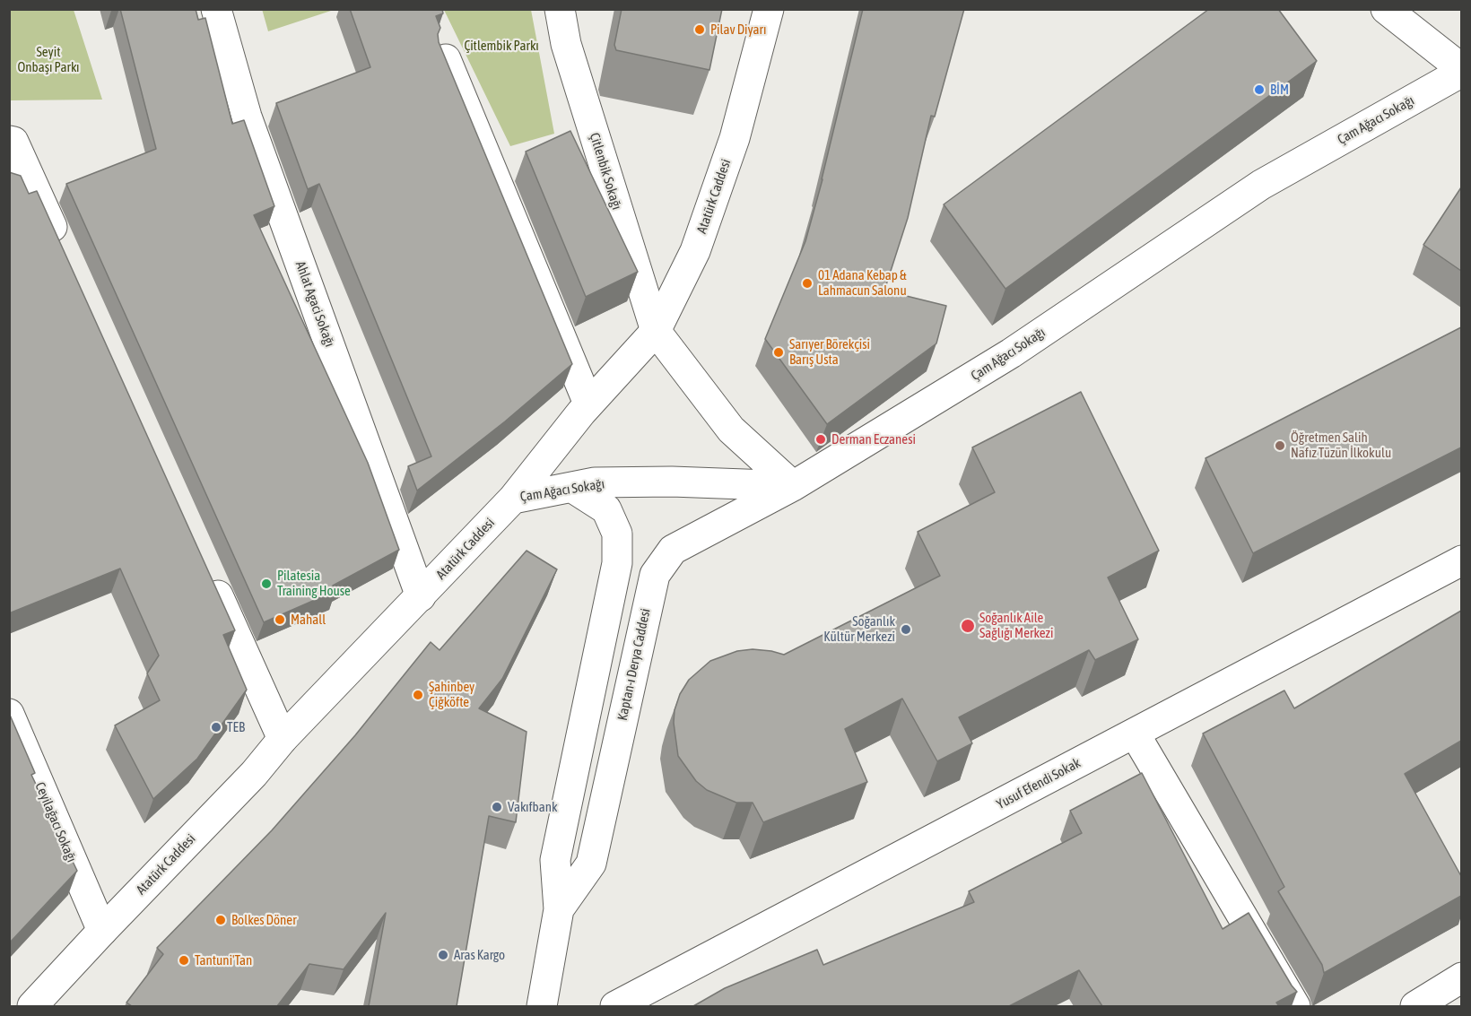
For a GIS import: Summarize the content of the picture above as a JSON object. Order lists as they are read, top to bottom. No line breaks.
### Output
{"streets":{"street":["Çam Ağacı Sokağı","Çitlenbik Sokağı","Atatürk Caddesi","Ahlat Agaci Sokağı","Kaptan-ı Derya Caddesi","Yusuf Efendi Sokak","Ceyilağacı Sokağı"]},"crossings":[["Çam Ağacı Sokağı","Atatürk Caddesi"],["Çam Ağacı Sokağı","Kaptan-ı Derya Caddesi"],["Çitlenbik Sokağı","Atatürk Caddesi"],["Atatürk Caddesi","Ahlat Agaci Sokağı"],["Atatürk Caddesi","Ceyilağacı Sokağı"]],"parks":["Çitlembik Parkı","Seyit Onbaşı Parkı"],"places":["Pilav Diyarı","BİM","01 Adana Kebap & Lahmacun Salonu","Sarıyer Börekçisi Barış Usta","Derman Eczanesi","Öğretmen Salih Nafız Tüzün İlkokulu","Pilatesia Training House","Mahall","Soğanlık Aile Sağlığı Merkezi","Soğanlık Kültür Merkezi","Şahinbey Çiğköfte","TEB","Vakıfbank","Bolkes Döner","Aras Kargo","Tantuni'Tan"]}
